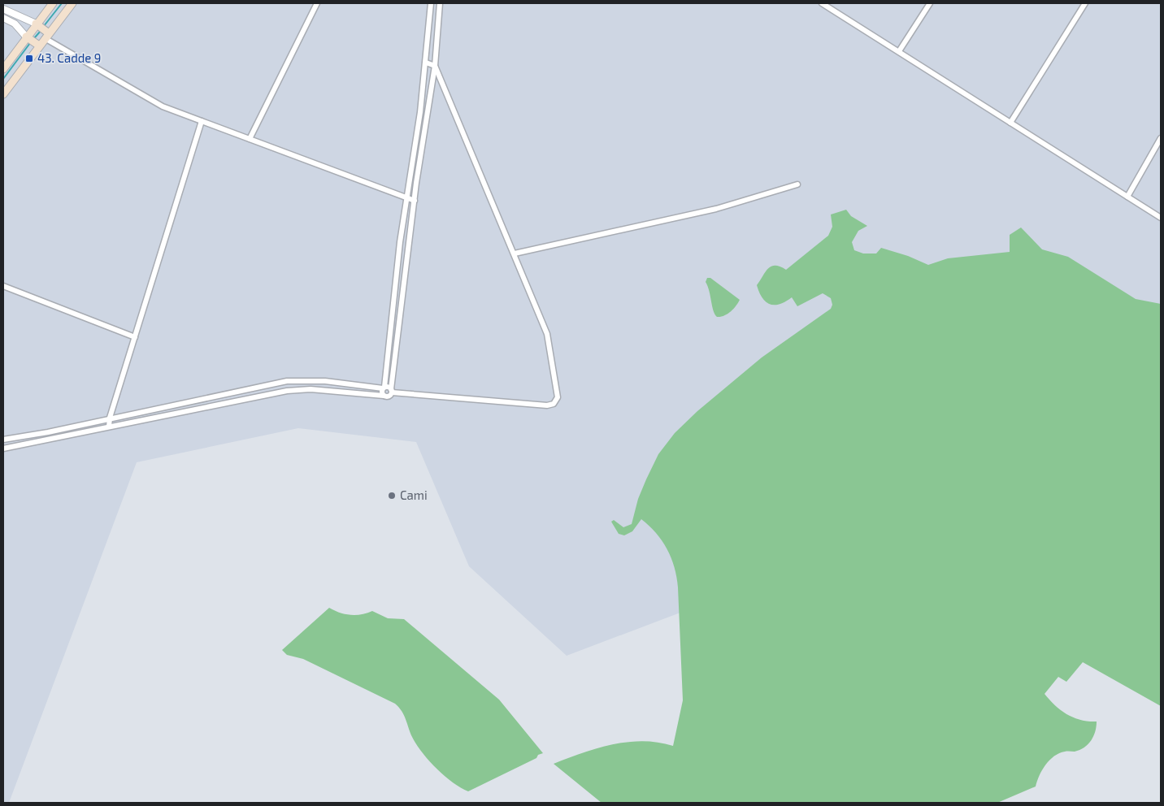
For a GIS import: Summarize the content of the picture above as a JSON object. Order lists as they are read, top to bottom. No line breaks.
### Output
{"places":{"transit":["43. Cadde 9"],"other":["Cami"]}}
